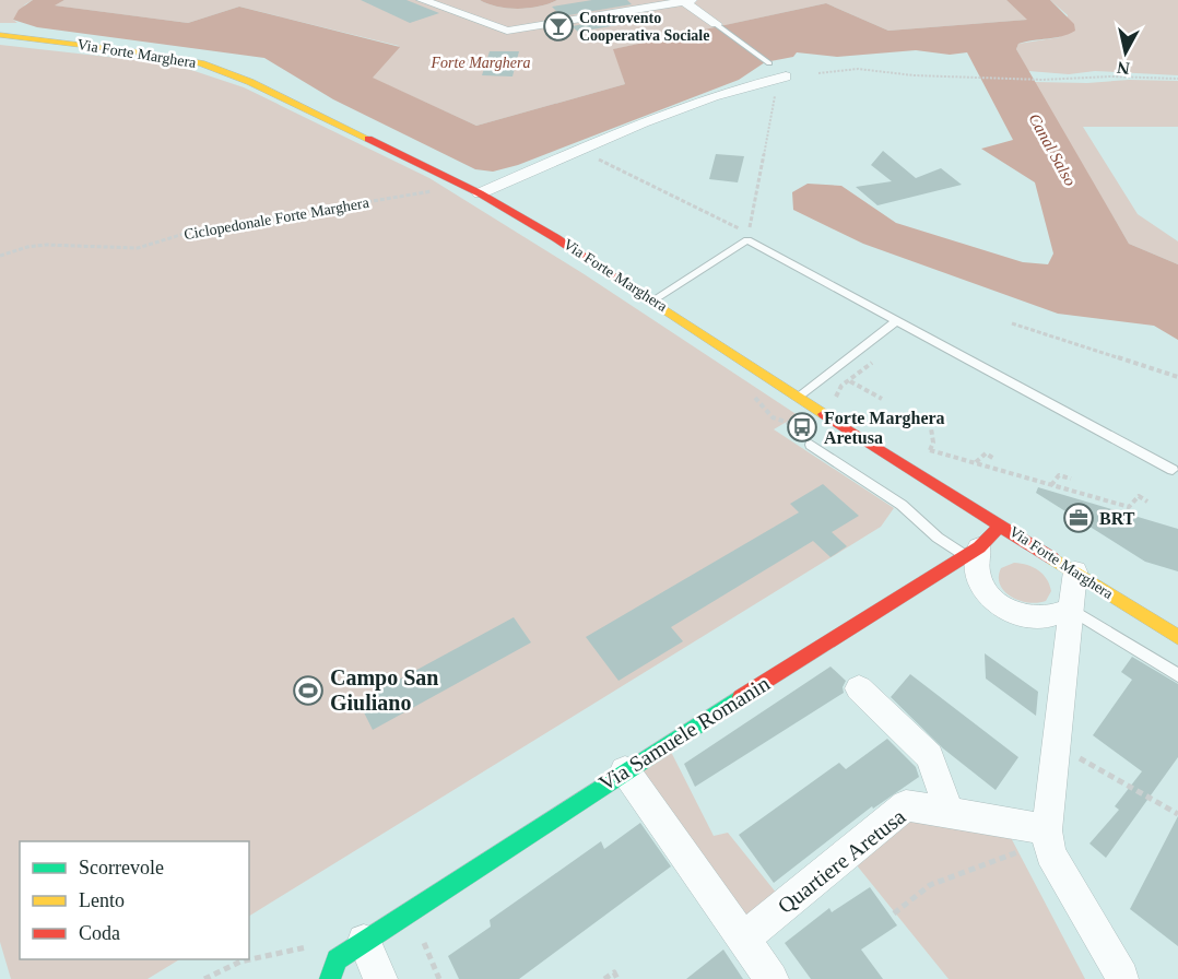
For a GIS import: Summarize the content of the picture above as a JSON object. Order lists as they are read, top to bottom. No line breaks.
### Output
{"streets":{"street":["Via Forte Marghera","Via Samuele Romanin","Quartiere Aretusa"],"path":["Ciclopedonale Forte Marghera"]},"crossings":[["Via Forte Marghera","Via Samuele Romanin"]],"water":["Canal Salso"],"parks":["Forte Marghera"],"places":{"bar":["Controvento Cooperativa Sociale"],"bus stop":["Forte Marghera Aretusa"],"office":["BRT"],"sports":["Campo San Giuliano"]},"legend":["Scorrevole","Lento","Coda"],"north":"bottom"}
